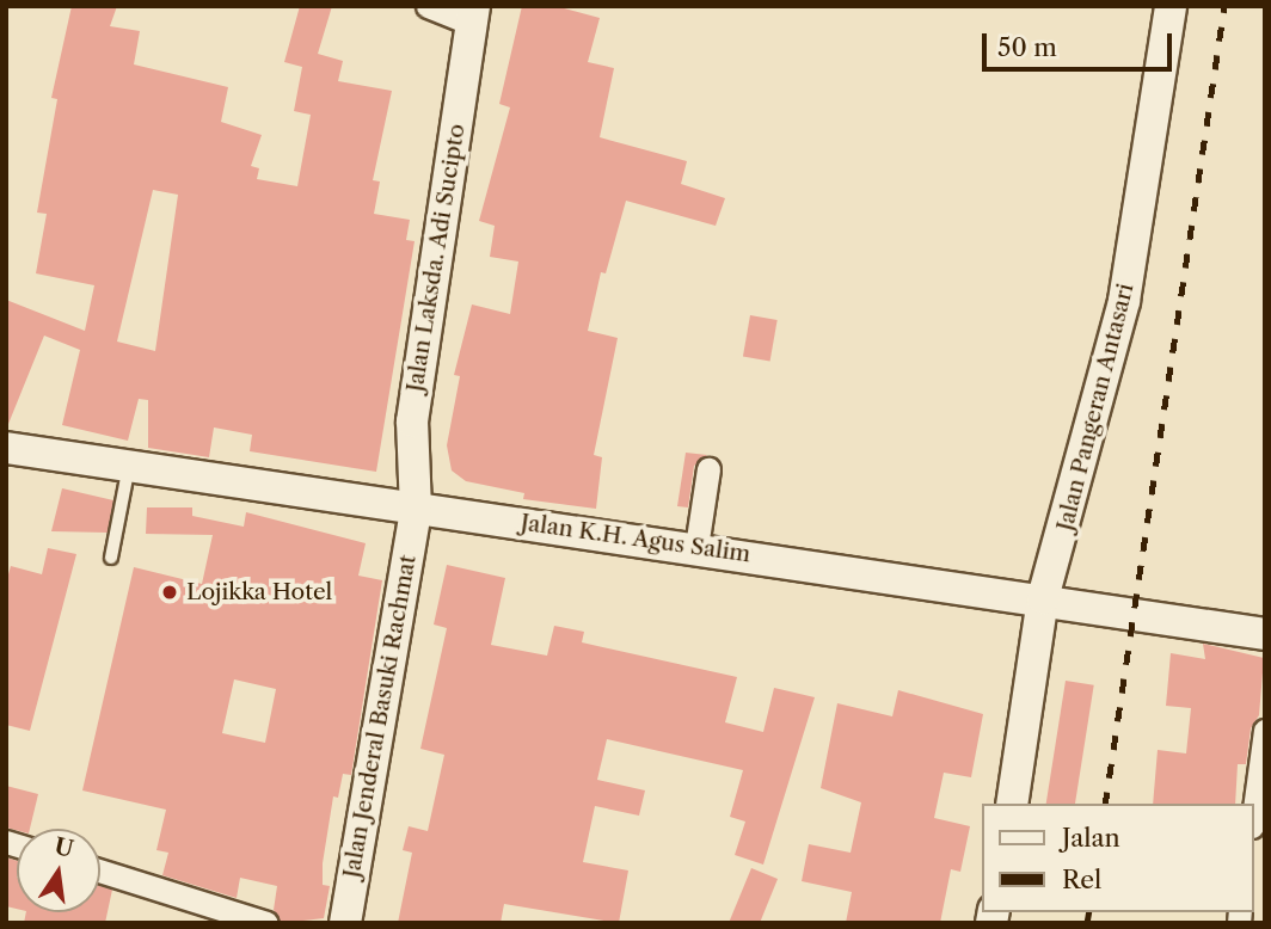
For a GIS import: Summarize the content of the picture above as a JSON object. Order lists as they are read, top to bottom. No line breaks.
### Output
{"streets":{"street":["Jalan Laksda. Adi Sucipto","Jalan Pangeran Antasari","Jalan K.H. Agus Salim","Jalan Jenderal Basuki Rachmat"]},"crossings":[["Jalan Laksda. Adi Sucipto","Jalan K.H. Agus Salim"],["Jalan Laksda. Adi Sucipto","Jalan Jenderal Basuki Rachmat"],["Jalan Pangeran Antasari","Jalan K.H. Agus Salim"],["Jalan K.H. Agus Salim","Jalan Jenderal Basuki Rachmat"]],"places":["Lojikka Hotel"],"legend":["Jalan","Rel"],"scale_bar":"50 m","north":"top"}
